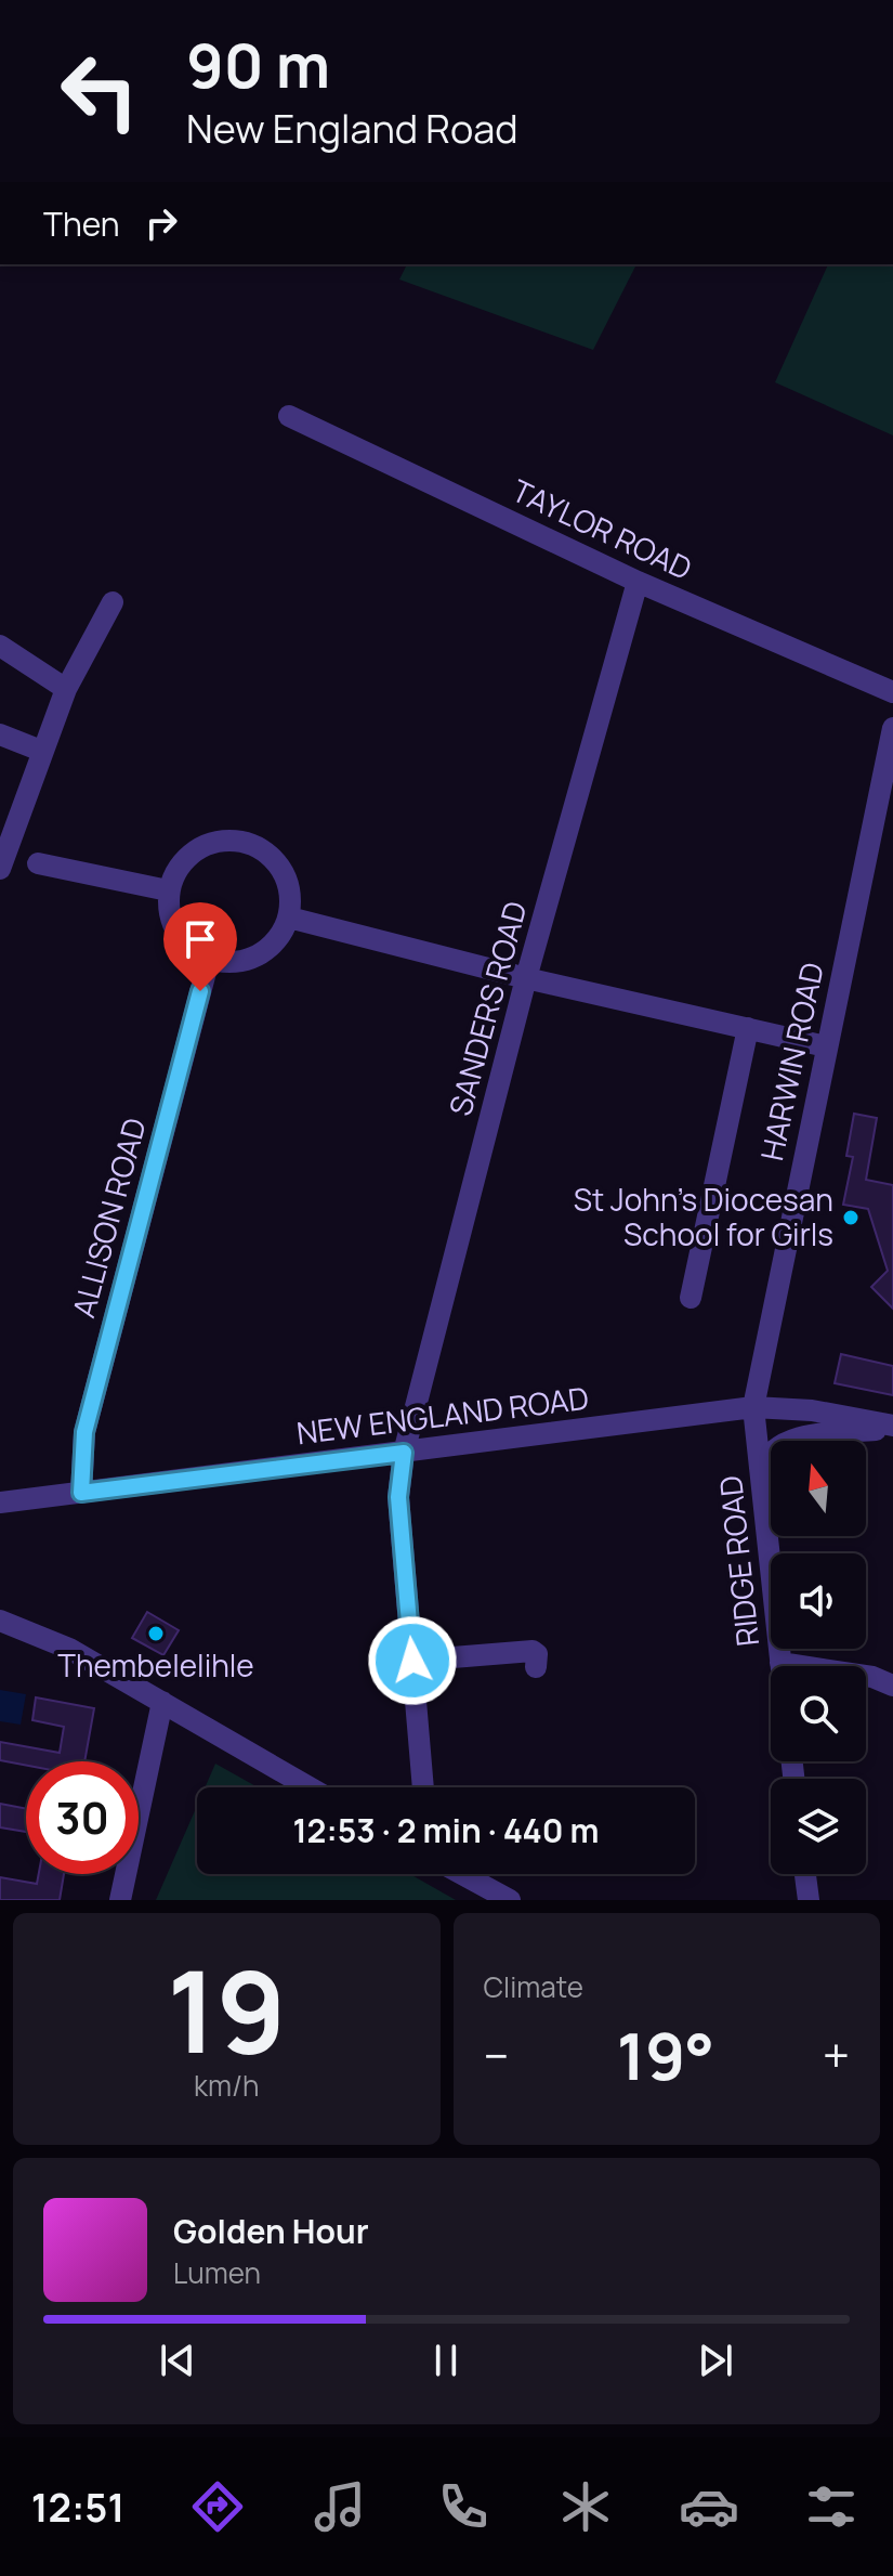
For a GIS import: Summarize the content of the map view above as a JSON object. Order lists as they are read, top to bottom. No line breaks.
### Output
{"streets":{"street":["TAYLOR ROAD","SANDERS ROAD","HARWIN ROAD","ALLISON ROAD","NEW ENGLAND ROAD","RIDGE ROAD"]},"crossings":[["TAYLOR ROAD","SANDERS ROAD"],["SANDERS ROAD","NEW ENGLAND ROAD"],["HARWIN ROAD","NEW ENGLAND ROAD"],["HARWIN ROAD","RIDGE ROAD"],["ALLISON ROAD","NEW ENGLAND ROAD"],["NEW ENGLAND ROAD","RIDGE ROAD"]],"places":["St John's Diocesan School for Girls","Thembelelihle"],"north":"top","page":{"turn":["90 m","New England Road"],"then":"Then","limit":"30","trip":"12:53 · 2 min · 440 m","tile":[["19","km/h"],"Climate"],"heat":["−","19°","+"],"song":["Golden Hour","Lumen"],"tabs":"12:51"}}
